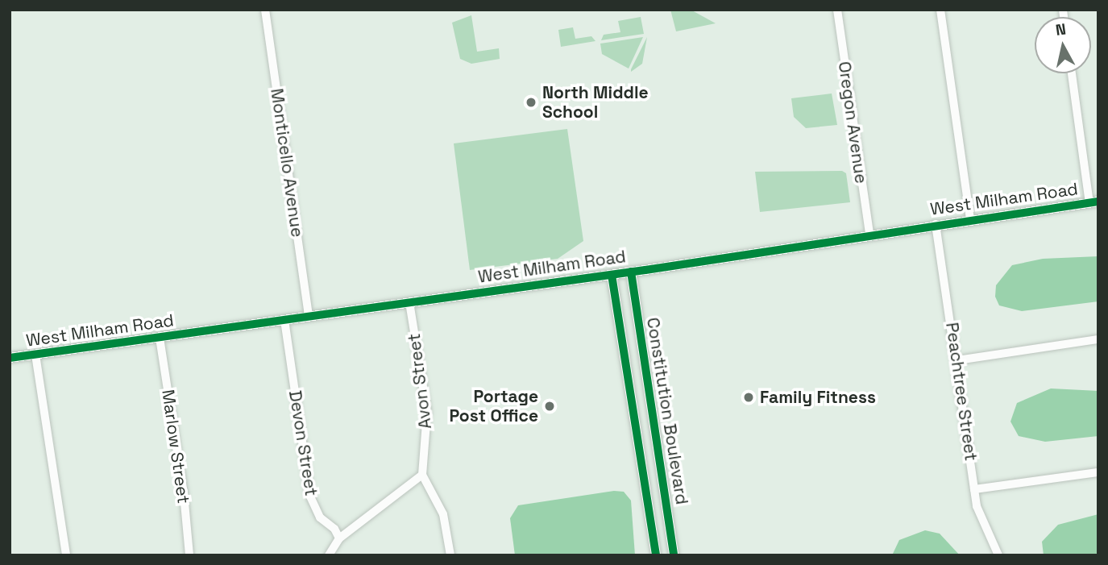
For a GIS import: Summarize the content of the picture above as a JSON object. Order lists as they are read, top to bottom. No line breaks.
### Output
{"streets":{"street":["Oregon Avenue","Monticello Avenue","West Milham Road","Avon Street","Peachtree Street","Constitution Boulevard","Devon Street","Marlow Street"]},"crossings":[["Oregon Avenue","West Milham Road"],["Monticello Avenue","West Milham Road"],["West Milham Road","Avon Street"],["West Milham Road","Peachtree Street"],["West Milham Road","Constitution Boulevard"],["West Milham Road","Devon Street"],["West Milham Road","Marlow Street"]],"places":["North Middle School","Family Fitness","Portage Post Office"],"north":"top"}
